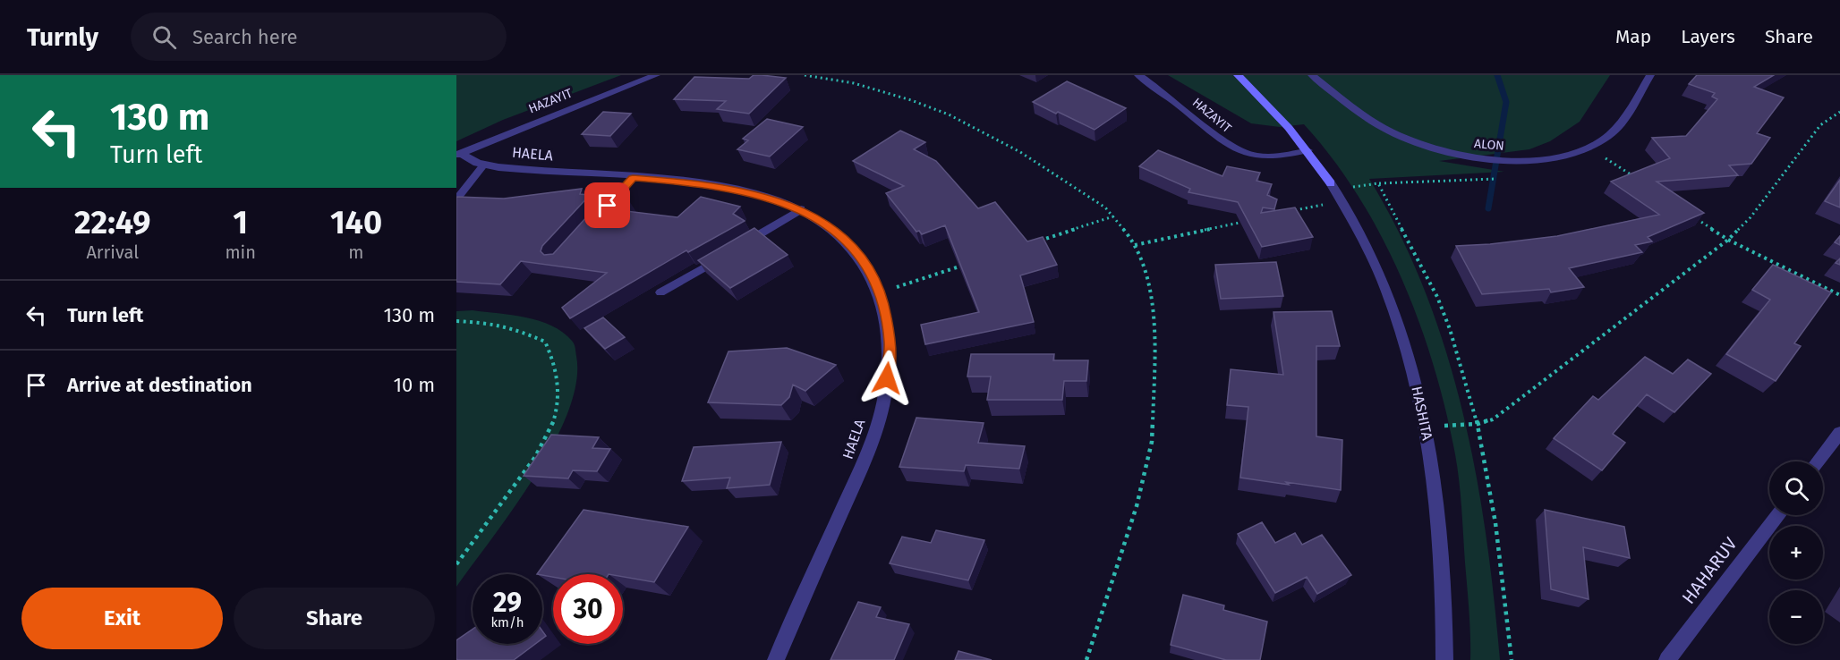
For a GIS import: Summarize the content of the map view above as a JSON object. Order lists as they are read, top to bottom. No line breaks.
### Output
{"streets":{"street":["HAZAYIT","ALON","HAELA","HASHITA","HAHARUV"]},"crossings":[["HAZAYIT","HAELA"]],"page":{"header":"Turnly","search":"Search here","nav":["Map","Layers","Share"],"turn":["130 m","Turn left"],"eta":["22:49","Arrival","1","min","140","m"],"list":[{"name":"Turn left","value":"130 m"},{"name":"Arrive at destination","value":"10 m"}],"map_buttons":["+","−"],"speed":"29 km/h","limit":"30","buttons":["Exit","Share"]}}
